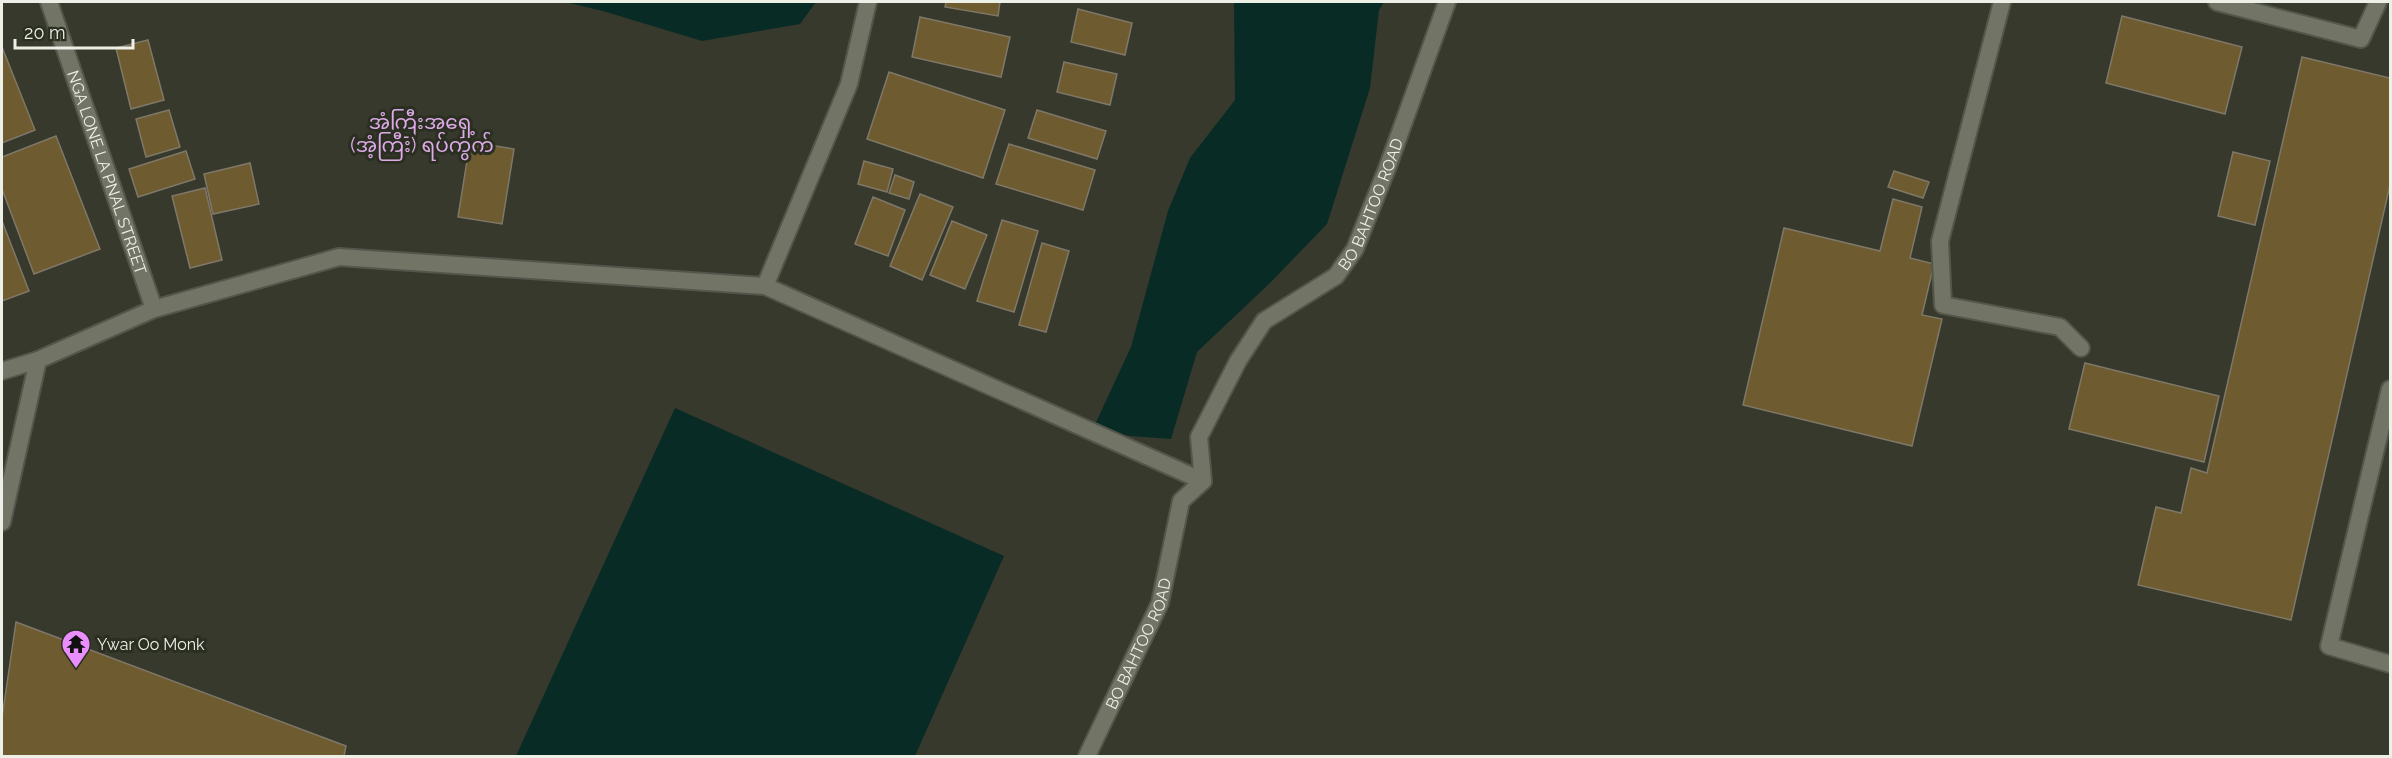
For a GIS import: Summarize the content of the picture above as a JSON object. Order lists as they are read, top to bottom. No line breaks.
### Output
{"streets":{"street":["NGA LONE LA PNAL STREET","BO BAHTOO ROAD"]},"districts":["အံ့ကြီးအရှေ့ (အံ့ကြီး) ရပ်ကွက်"],"places":{"temple":["Ywar Oo Monk"]},"scale_bar":"20 m"}
